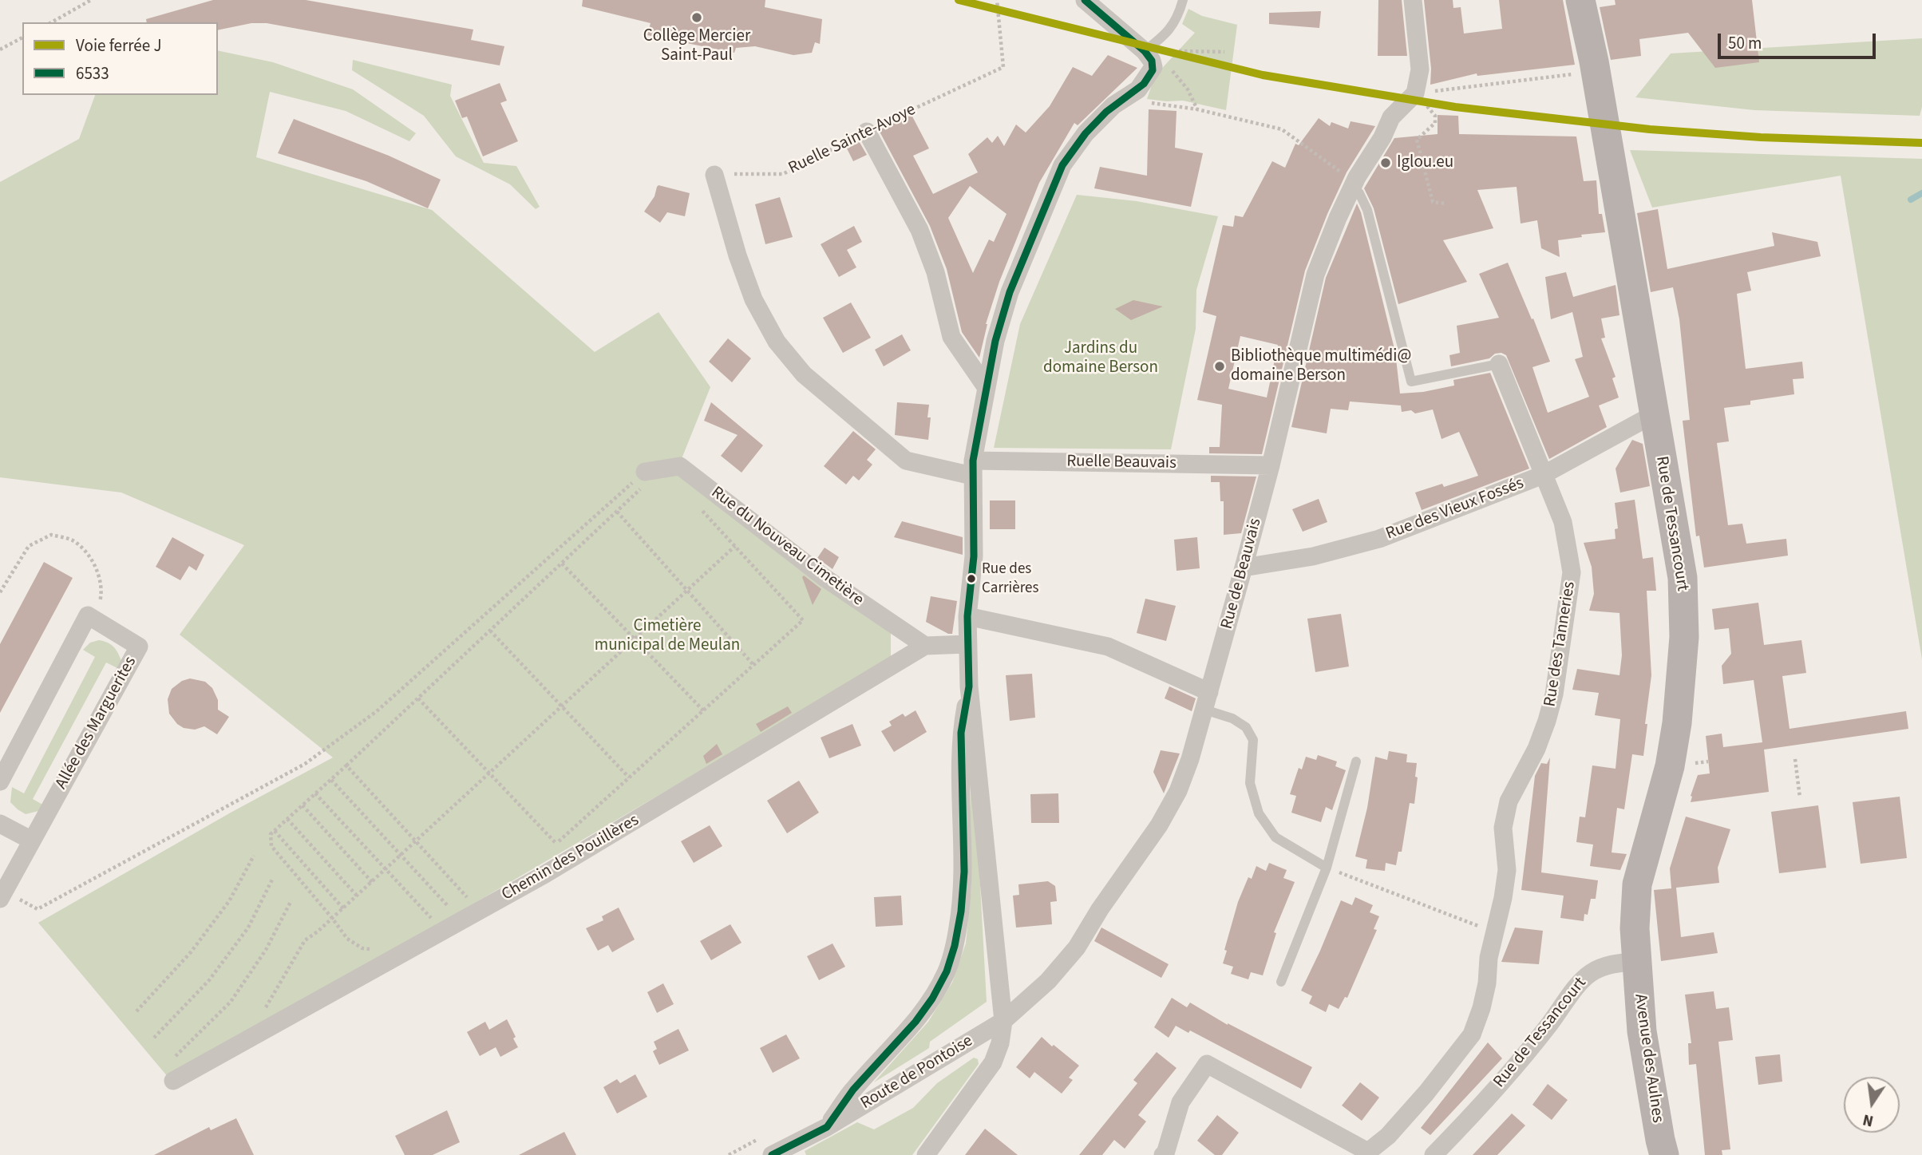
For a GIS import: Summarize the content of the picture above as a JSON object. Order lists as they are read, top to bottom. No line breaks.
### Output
{"streets":{"main road":["Rue de Tessancourt","Avenue des Aulnes"],"street":["Ruelle Beauvais","Rue des Vieux Fossés","Rue du Nouveau Cimetière","Rue de Beauvais","Rue des Tanneries","Allée des Marguerites","Chemin des Pouillères","Route de Pontoise"],"path":["Ruelle Sainte-Avoye"]},"crossings":[["Ruelle Beauvais","Rue de Beauvais"],["Rue des Vieux Fossés","Rue de Tessancourt"],["Rue des Vieux Fossés","Rue de Beauvais"],["Rue des Vieux Fossés","Rue des Tanneries"],["Rue de Tessancourt","Avenue des Aulnes"],["Rue du Nouveau Cimetière","Chemin des Pouillères"],["Rue de Beauvais","Route de Pontoise"]],"parks":["Jardins du domaine Berson","Cimetière municipal de Meulan"],"places":["Collège Mercier Saint-Paul","Iglou.eu","Bibliothèque multimédi@ domaine Berson","Rue des Carrières"],"lines":["rail line J","transit line 6533"],"legend":["Voie ferrée J","6533"],"scale_bar":"50 m","north":"bottom"}
